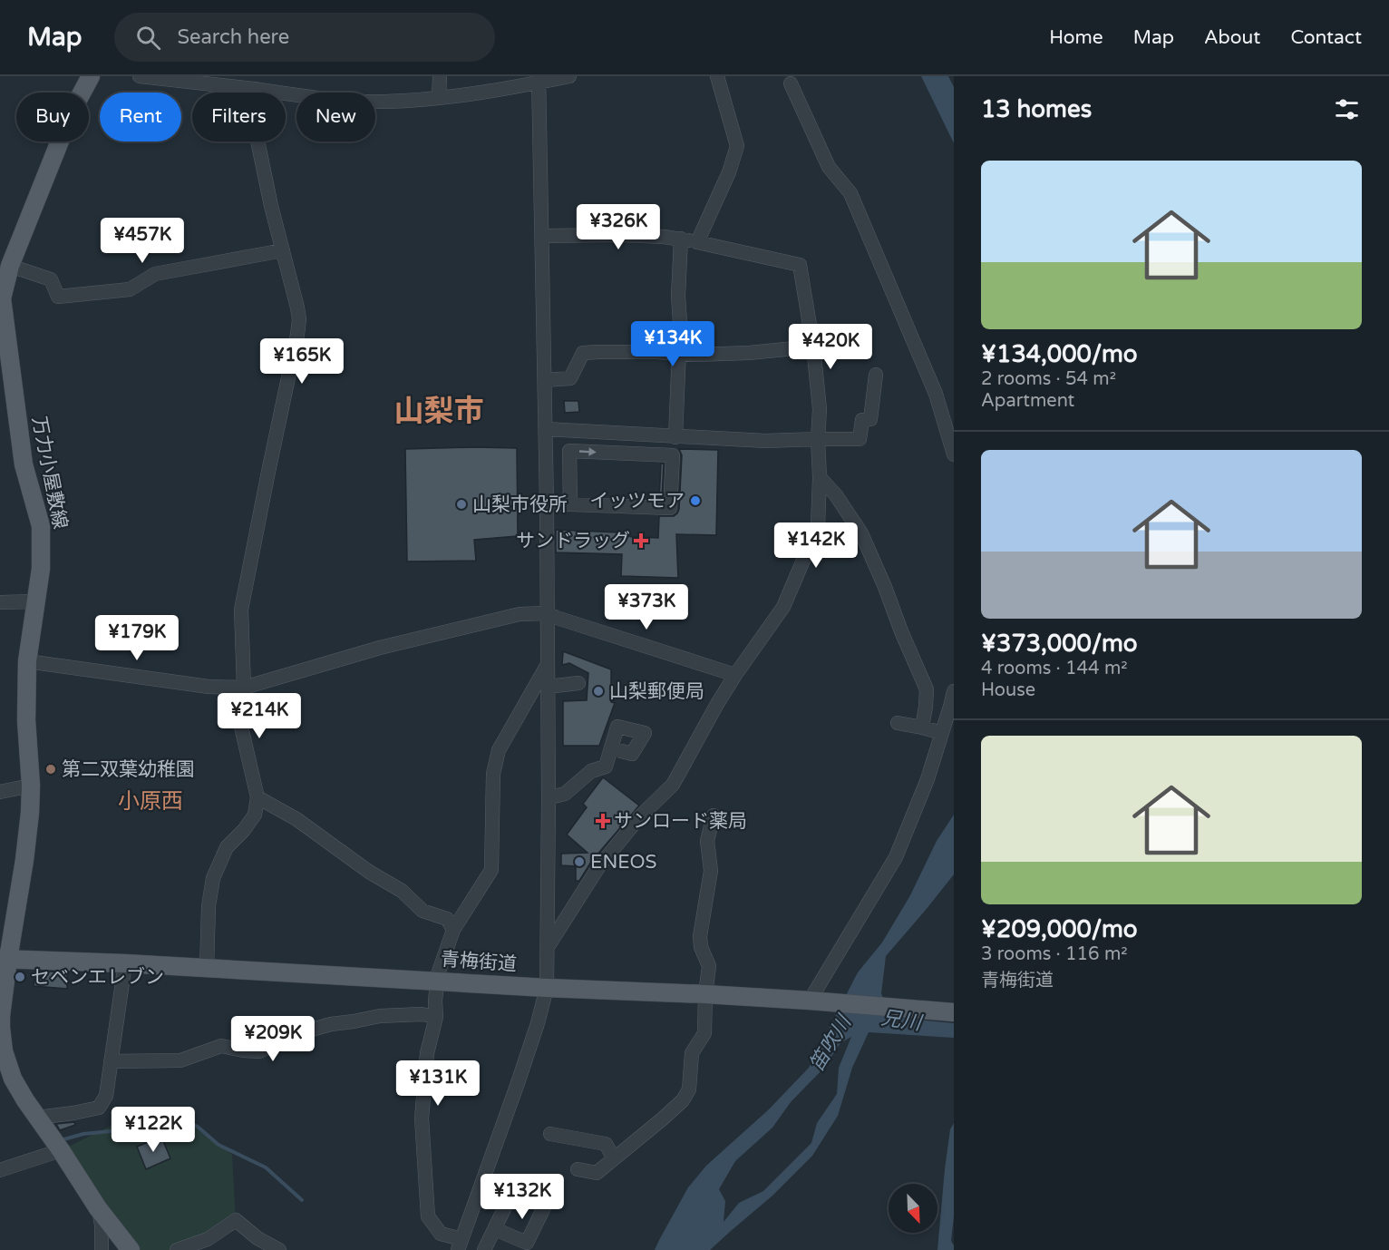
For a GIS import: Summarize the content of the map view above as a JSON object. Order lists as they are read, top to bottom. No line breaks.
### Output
{"streets":{"main road":["万力小屋敷線","青梅街道"]},"crossings":[["万力小屋敷線","青梅街道"]],"districts":["山梨市","小原西"],"water":["兄川","笛吹川"],"places":{"other":["イッツモア","山梨市役所","山梨郵便局","第二双葉幼稚園","ENEOS","セベンエレブン"],"health":["サンドラッグ","サンロード薬局"]},"north":"bottom right","page":{"header":"Map","search":"Search here","nav":["Home","Map","About","Contact"],"heading":"13 homes","chip":["Buy","Rent","Filters","New"],"list":[{"name":"¥134,000/mo","note":"2 rooms · 54 m² · Apartment"},{"name":"¥373,000/mo","note":"4 rooms · 144 m² · House"},{"name":"¥209,000/mo","note":"3 rooms · 116 m² · 青梅街道"}],"price":["¥326K","¥457K","¥134K","¥420K","¥165K","¥142K","¥373K","¥179K","¥214K","¥209K","¥131K","¥122K","¥132K"]}}
